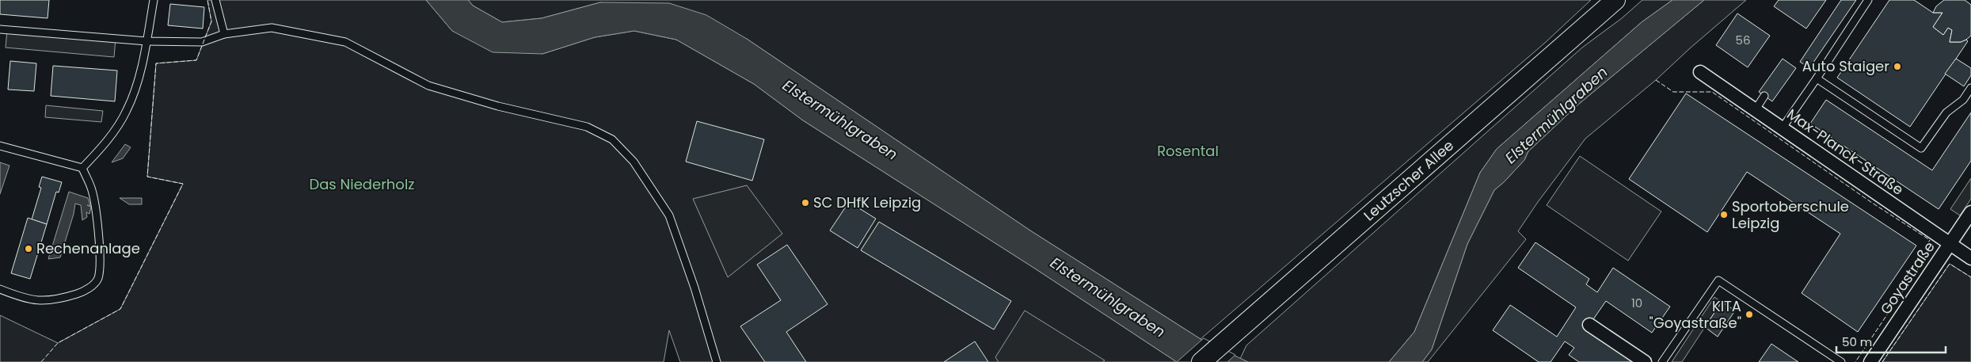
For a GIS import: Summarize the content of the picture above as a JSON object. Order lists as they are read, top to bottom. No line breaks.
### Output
{"streets":{"main road":["Leutzscher Allee"],"street":["Max-Planck-Straße","Goyastraße"]},"crossings":[["Max-Planck-Straße","Goyastraße"]],"water":["Elstermühlgraben"],"parks":["Rosental","Das Niederholz"],"places":["Auto Staiger","SC DHfK Leipzig","Sportoberschule Leipzig","Rechenanlage","KITA \"Goyastraße\""],"house_numbers":["56","10"],"scale_bar":"50 m"}
